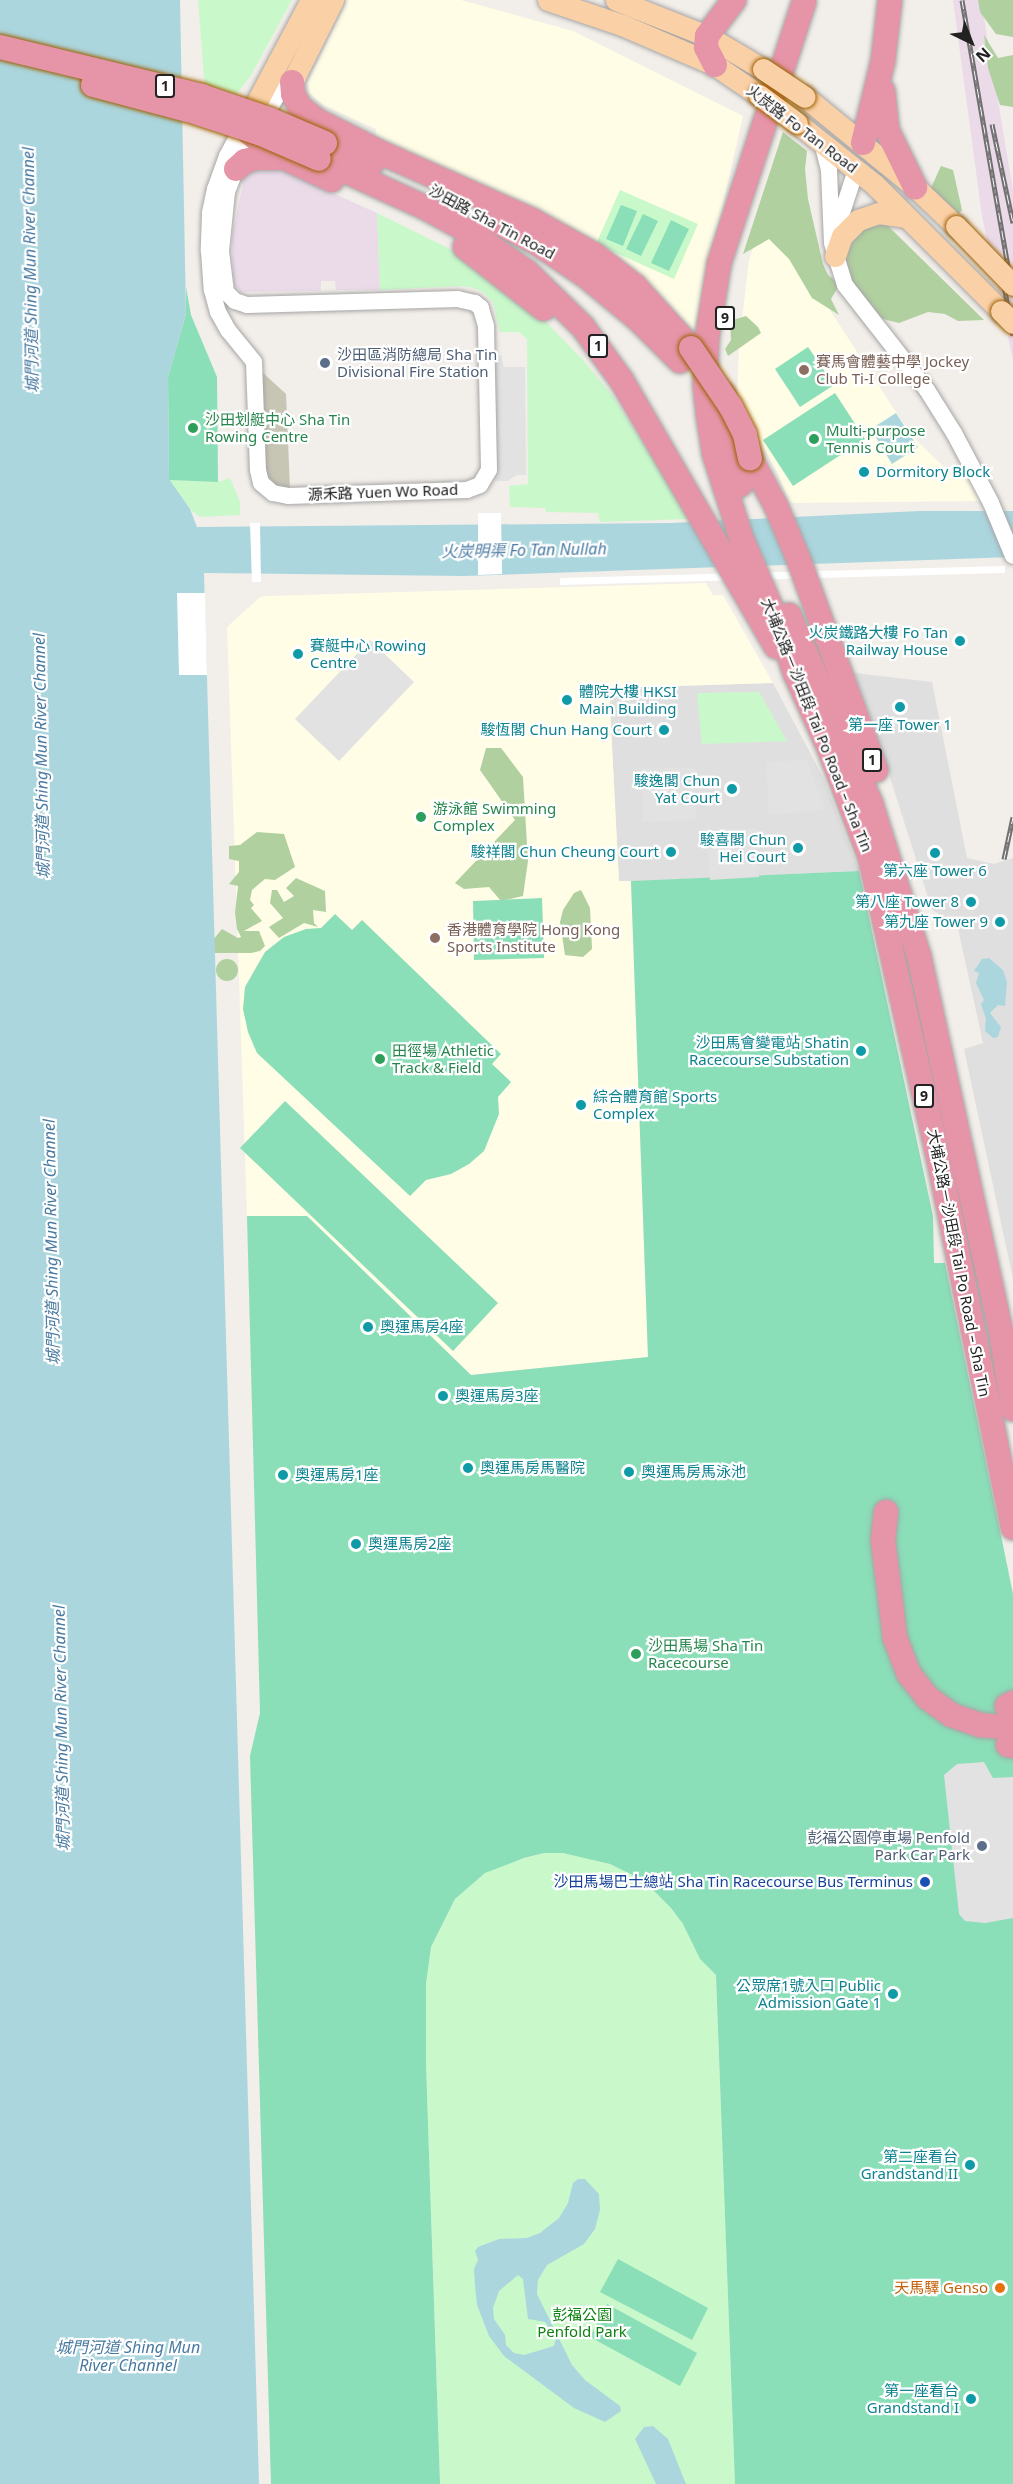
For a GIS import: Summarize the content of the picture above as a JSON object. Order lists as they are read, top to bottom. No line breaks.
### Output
{"streets":{"highway":["1","沙田路 Sha Tin Road","9","大埔公路－沙田段 Tai Po Road – Sha Tin"],"main road":["火炭路 Fo Tan Road","源禾路 Yuen Wo Road"]},"crossings":[["沙田路 Sha Tin Road","大埔公路－沙田段 Tai Po Road – Sha Tin"]],"water":["城門河道 Shing Mun River Channel","火炭明渠 Fo Tan Nullah"],"parks":["彭福公園 Penfold Park"],"places":["沙田區消防總局 Sha Tin Divisional Fire Station","賽馬會體藝中學 Jockey Club Ti-I College","沙田划艇中心 Sha Tin Rowing Centre","Multi-purpose Tennis Court","Dormitory Block","火炭鐵路大樓 Fo Tan Railway House","賽艇中心 Rowing Centre","體院大樓 HKSI Main Building","第一座 Tower 1","駿恆閣 Chun Hang Court","駿逸閣 Chun Yat Court","游泳館 Swimming Complex","駿喜閣 Chun Hei Court","駿祥閣 Chun Cheung Court","第六座 Tower 6","第八座 Tower 8","第九座 Tower 9","香港體育學院 Hong Kong Sports Institute","沙田馬會變電站 Shatin Racecourse Substation","田徑場 Athletic Track & Field","綜合體育館 Sports Complex","奧運馬房4座","奧運馬房3座","奧運馬房馬醫院","奧運馬房馬泳池","奧運馬房1座","奧運馬房2座","沙田馬場 Sha Tin Racecourse","彭福公園停車場 Penfold Park Car Park","沙田馬場巴士總站 Sha Tin Racecourse Bus Terminus","公眾席1號入口 Public Admission Gate 1","第二座看台 Grandstand II","天馬驛 Genso","第一座看台 Grandstand I"],"north":"bottom right"}
